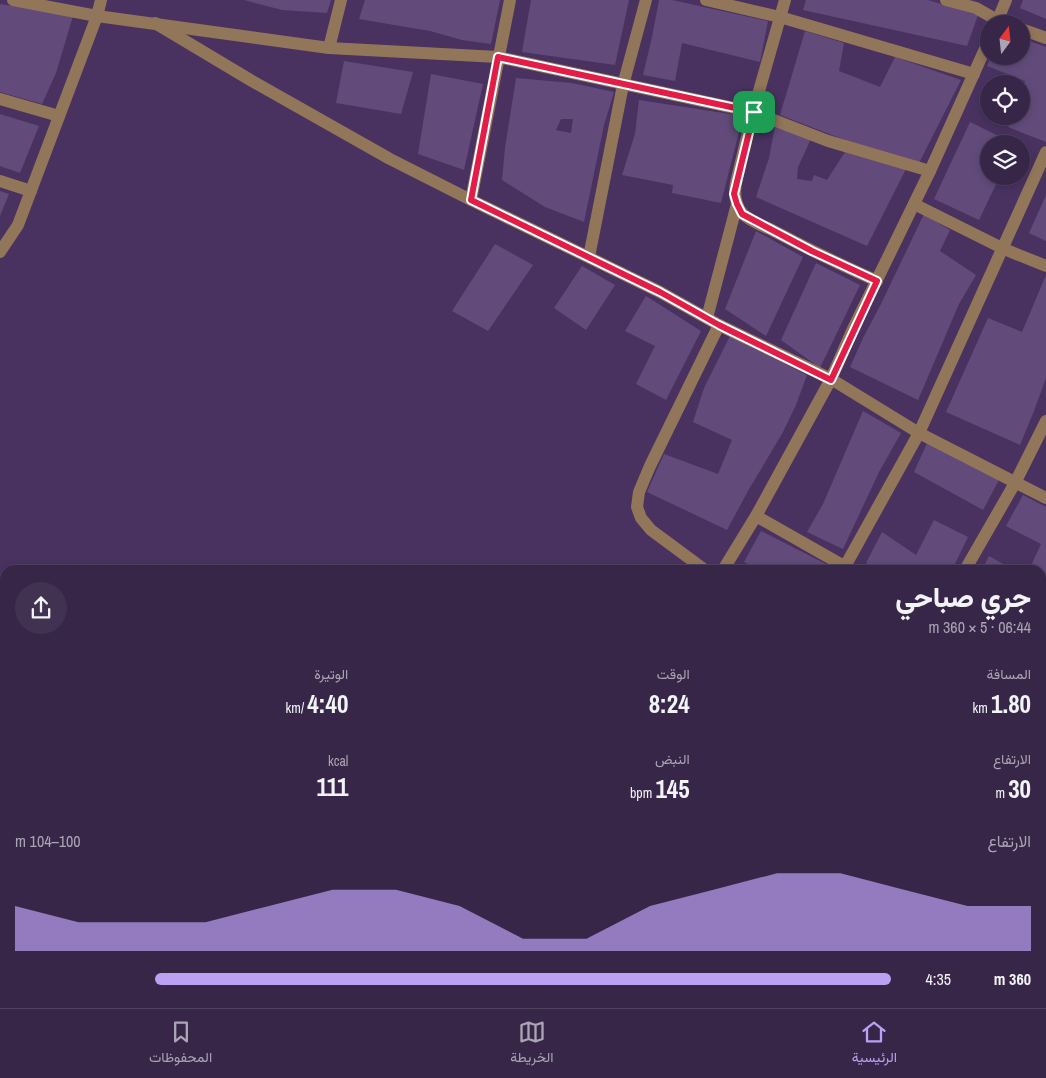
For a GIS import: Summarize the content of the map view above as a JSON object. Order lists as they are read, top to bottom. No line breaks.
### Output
{"north":"top","page":{"heading":["جري صباحي","06:44 · 5 × 360 m"],"stats":[["المسافة","1.80 km"],["الوقت","8:24"],["الوتيرة","4:40 /km"],["الارتفاع","30 m"],["النبض","145 bpm"],["kcal","111"]],"chart":["الارتفاع","100–104 m"],"list":[{"name":"360 m","note":"4:35"}],"tabs":["الرئيسية","الخريطة","المحفوظات"]}}
